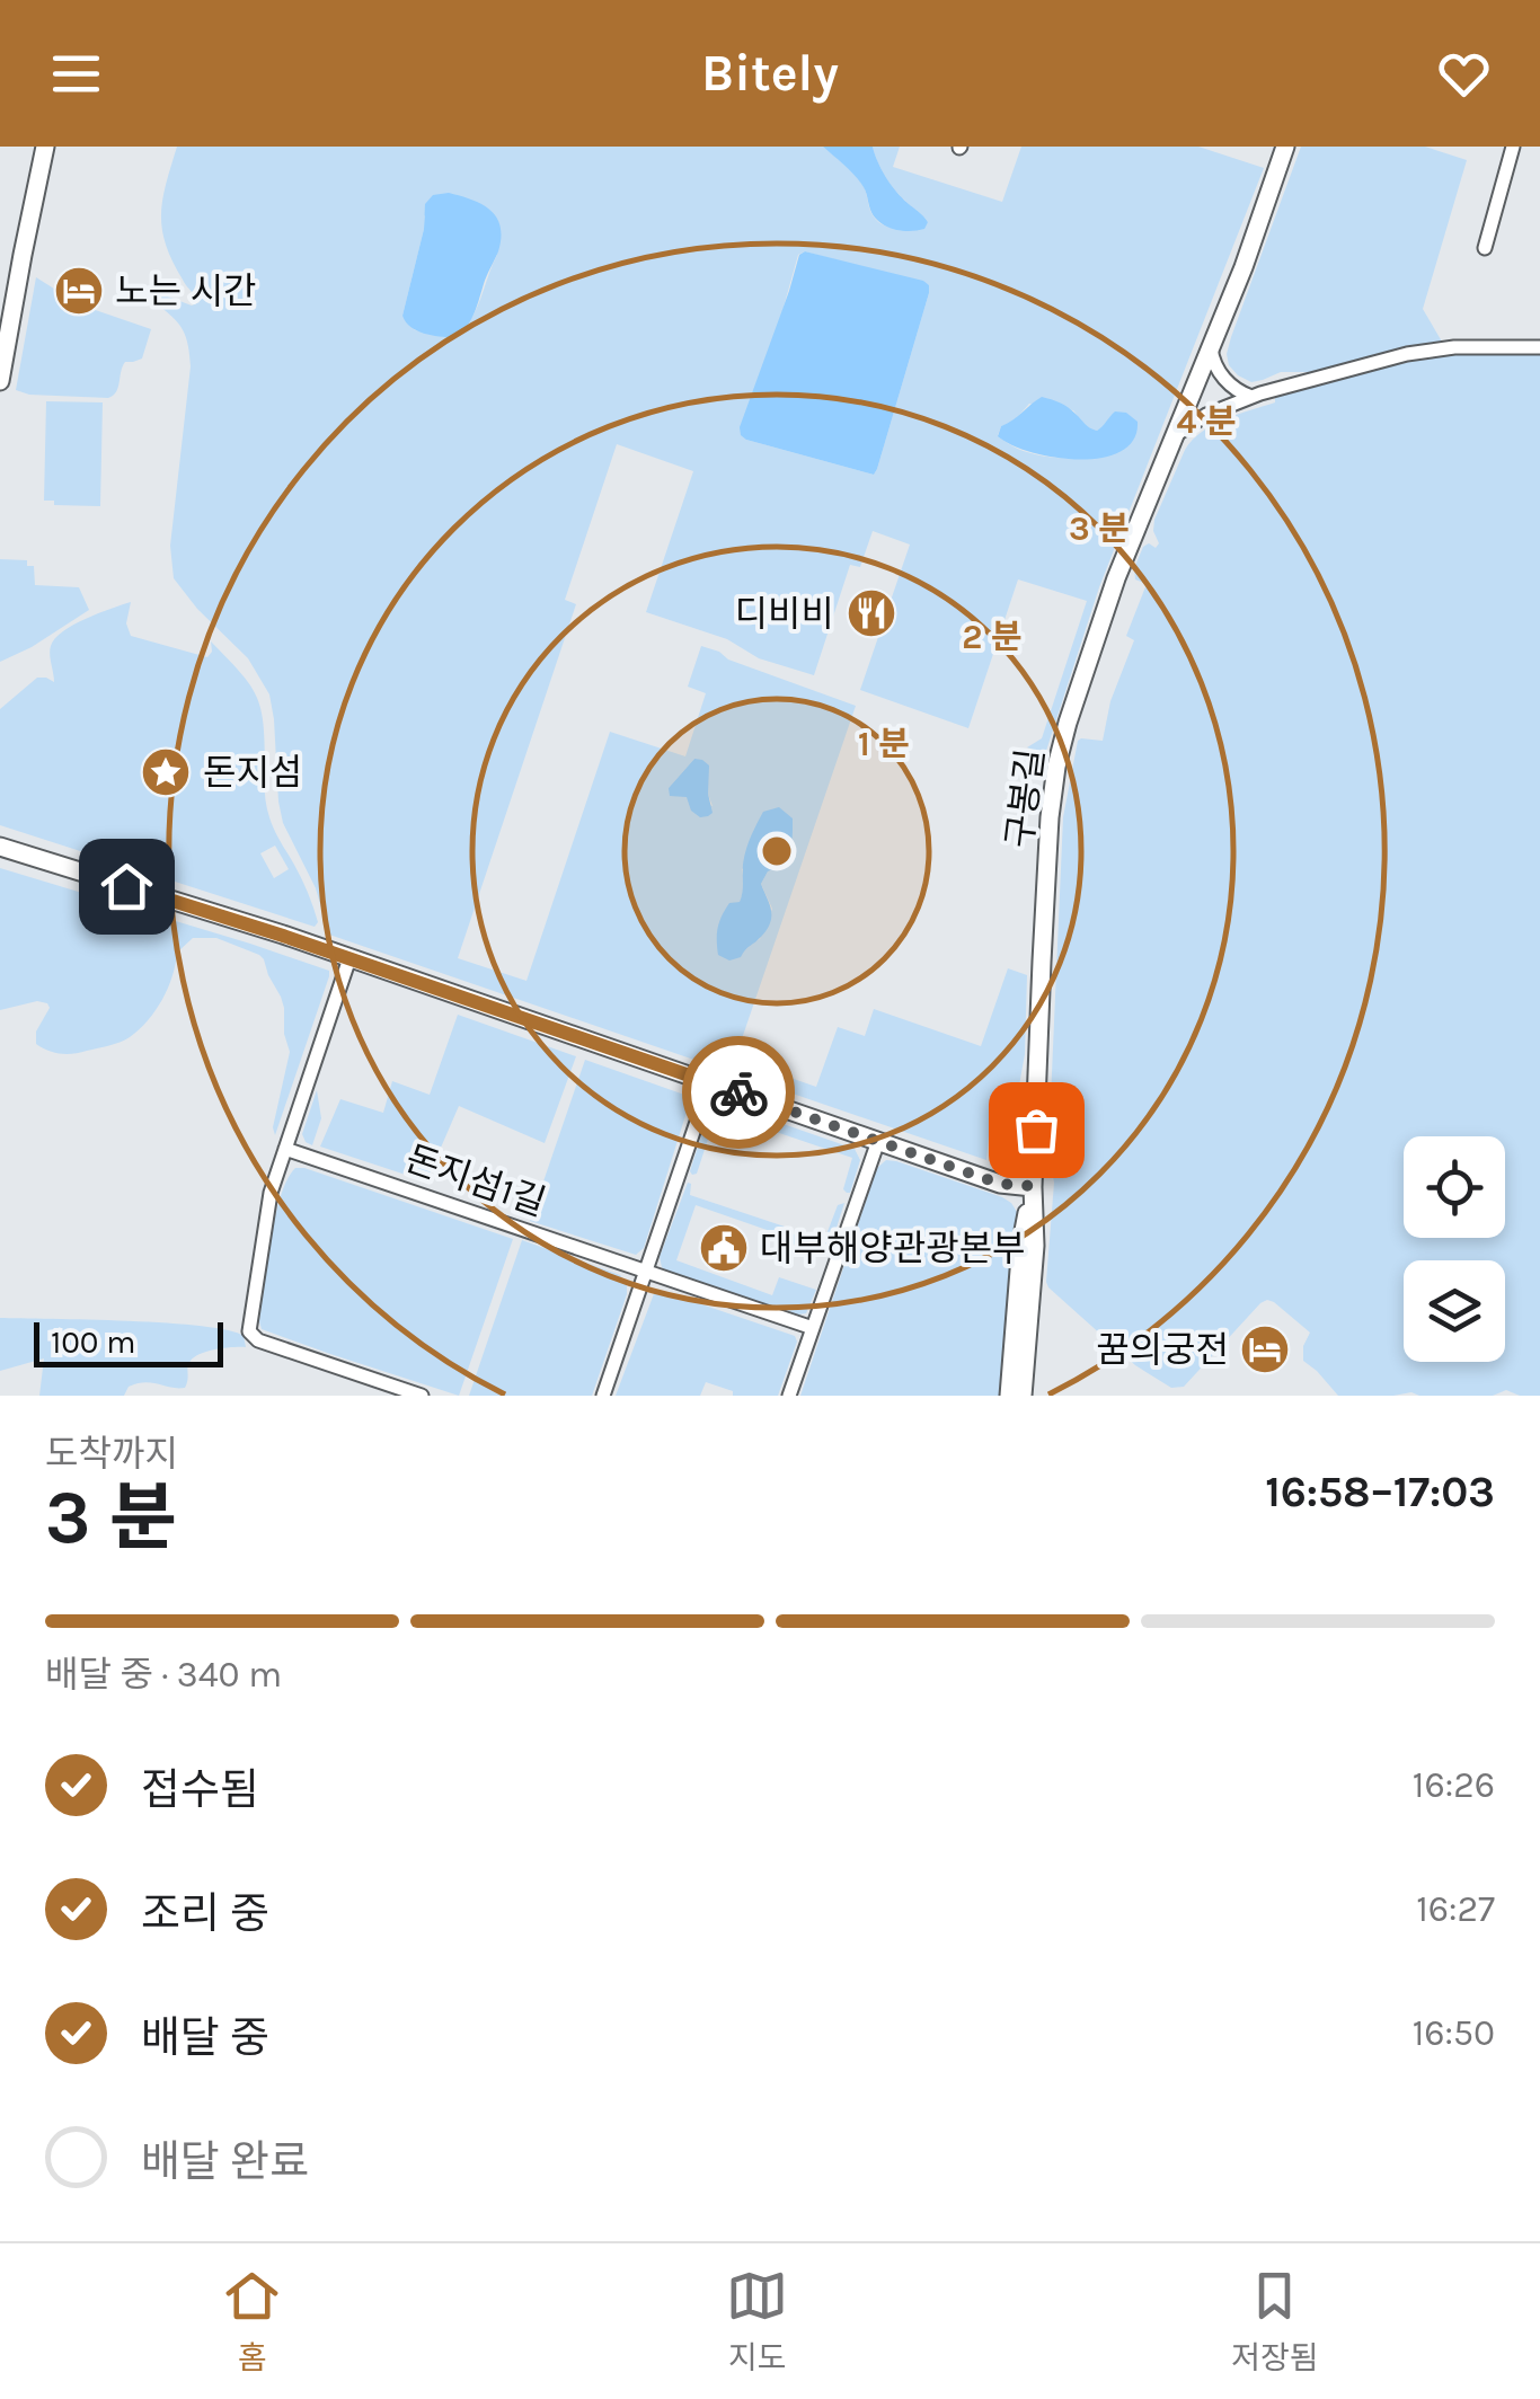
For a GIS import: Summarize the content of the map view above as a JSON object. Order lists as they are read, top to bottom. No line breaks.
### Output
{"streets":{"street":["구봉길","돈지섬1길"]},"places":{"hotel":["노는 시간","꿈의궁전"],"restaurant":["디비비"],"place":["돈지섬"],"public building":["대부해양관광본부"]},"scale_bar":"100 m","page":{"header":"Bitely","scale":"100 m","heading":["3 분","도착까지","16:58–17:03"],"bar":"배달 중 · 340 m","list":[["접수됨","16:26"],["조리 중","16:27"],["배달 중","16:50"],"배달 완료"],"tabs":["홈","지도","저장됨"]},"rings":["4 분","3 분","2 분","1 분"]}
